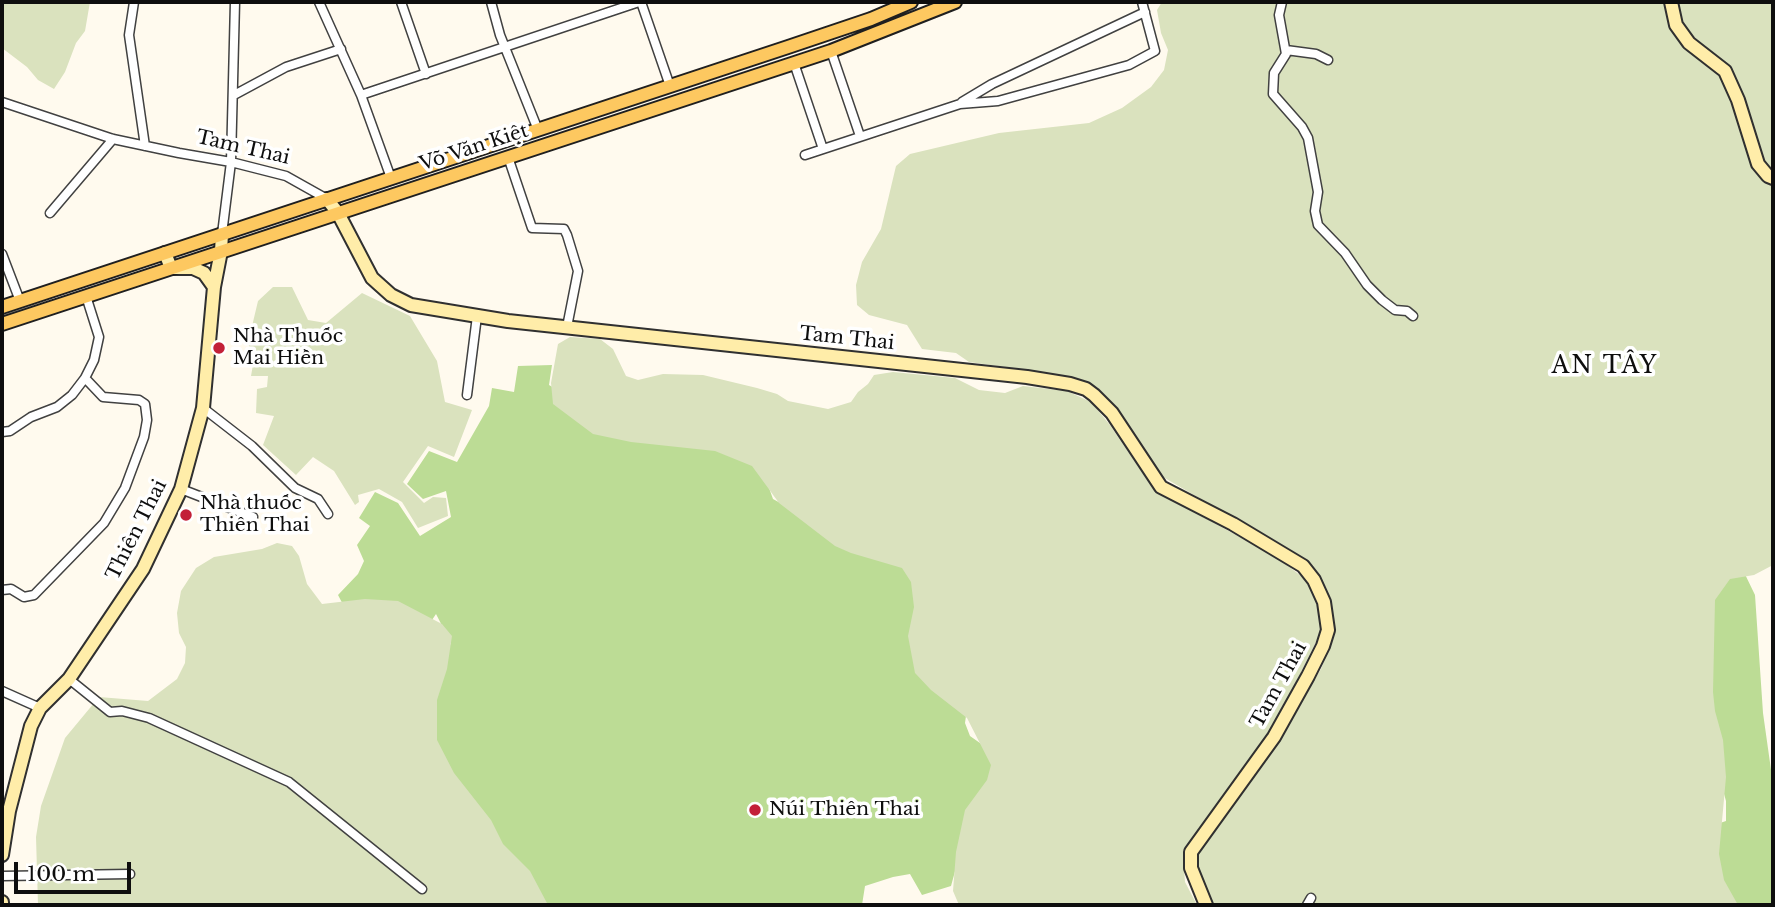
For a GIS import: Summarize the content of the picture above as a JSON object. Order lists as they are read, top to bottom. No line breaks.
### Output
{"streets":{"main road":["Võ Văn Kiệt"],"street":["Tam Thai","Thiên Thai"]},"crossings":[["Tam Thai","Võ Văn Kiệt"],["Võ Văn Kiệt","Thiên Thai"]],"districts":["AN TÂY"],"places":["Nhà Thuốc Mai Hiền","Nhà thuốc Thiên Thai","Núi Thiên Thai"],"scale_bar":"100 m"}
